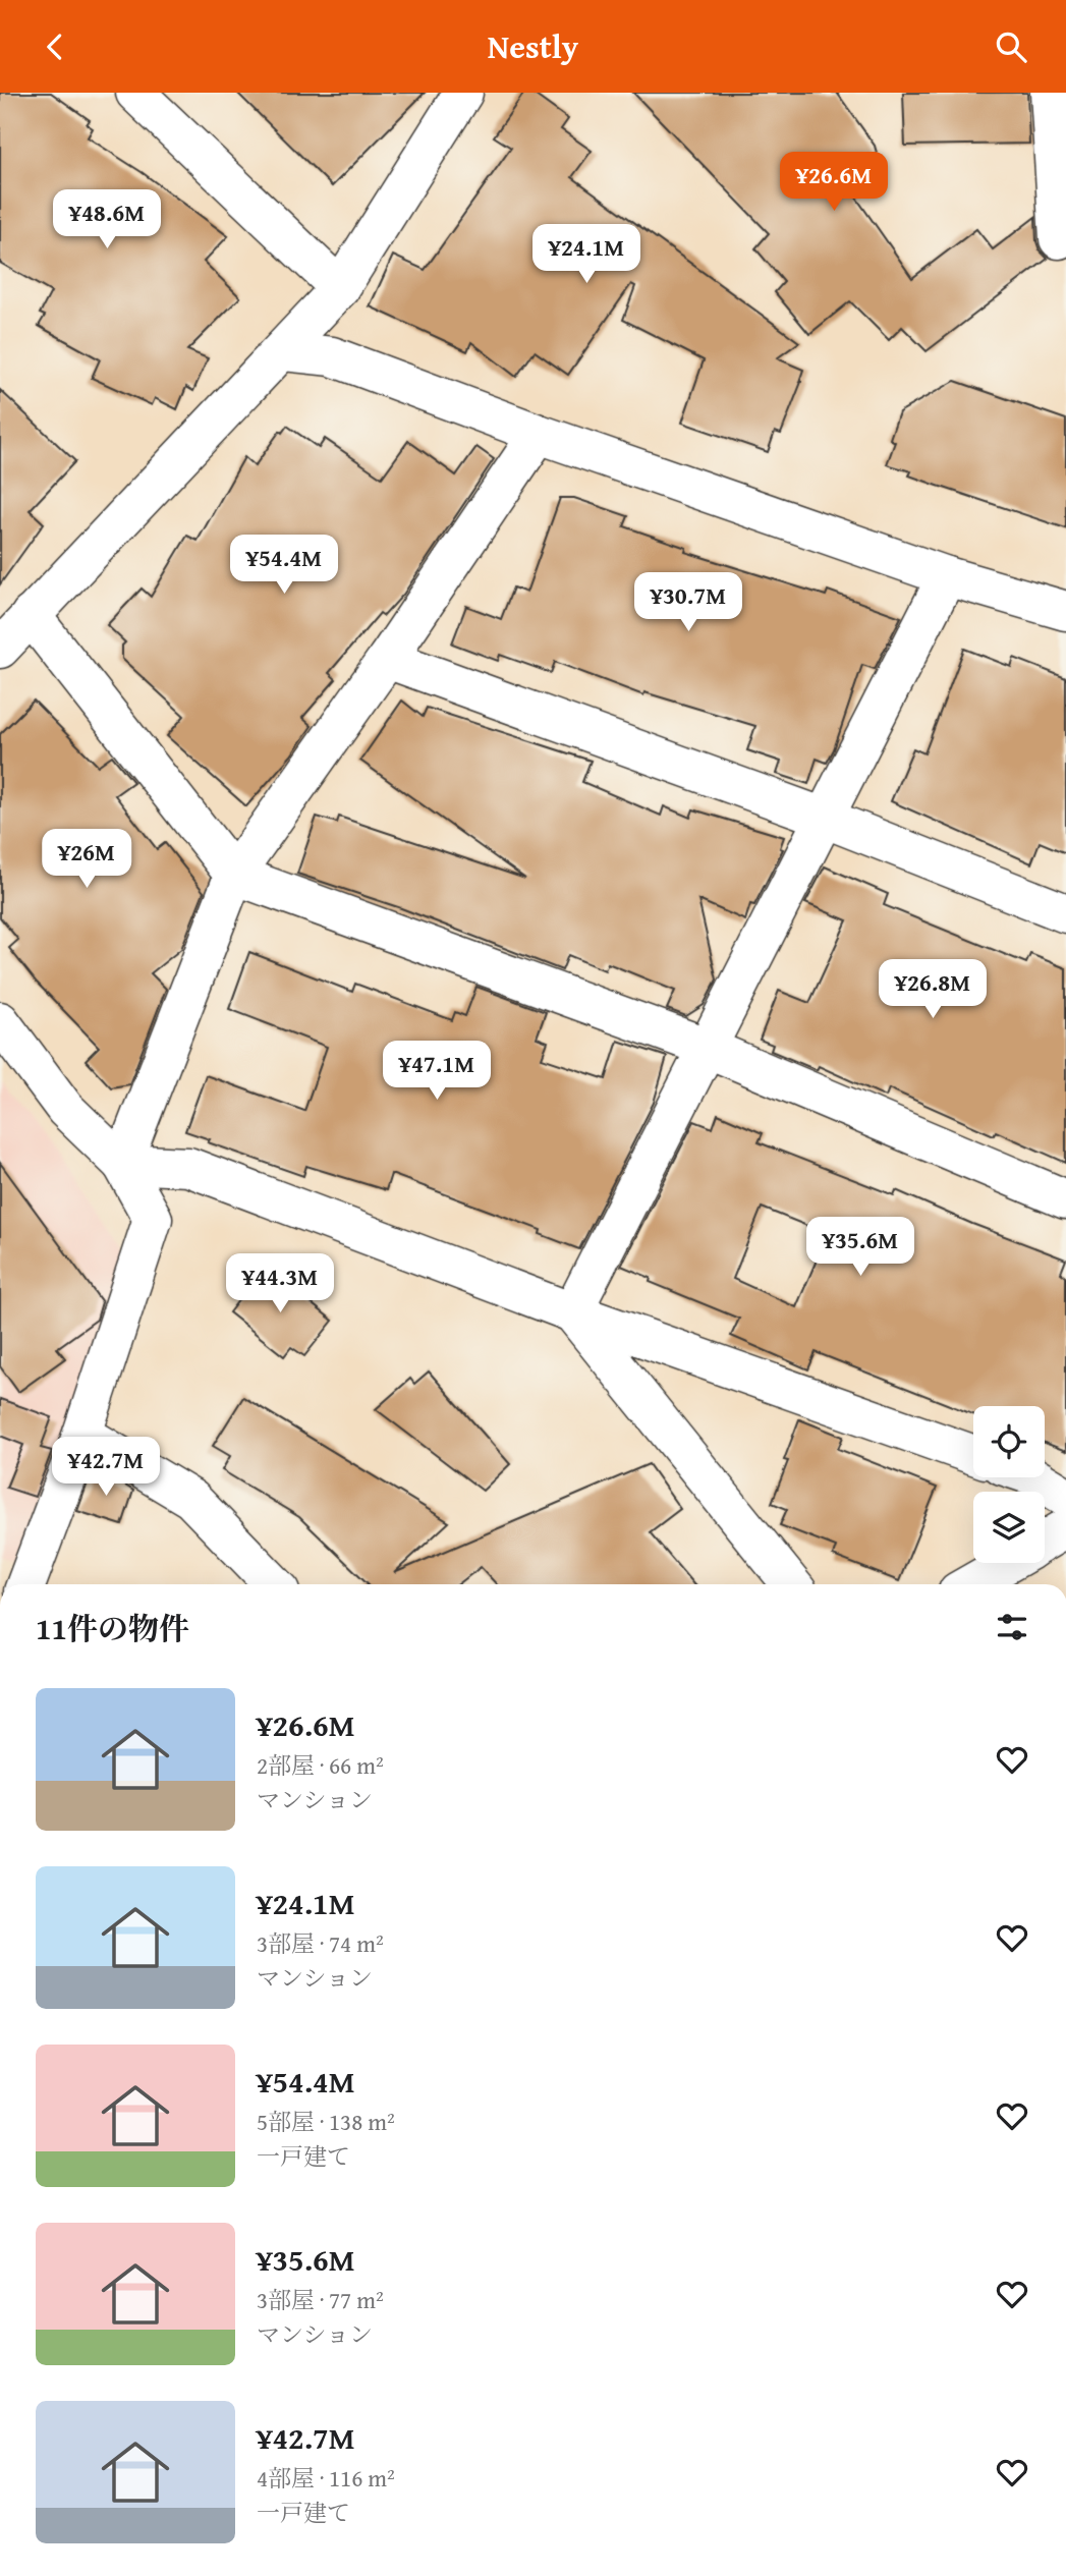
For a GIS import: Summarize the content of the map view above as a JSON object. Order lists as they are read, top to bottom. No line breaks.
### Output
{"page":{"header":"Nestly","price":["¥26.6M","¥48.6M","¥24.1M","¥54.4M","¥30.7M","¥26M","¥26.8M","¥47.1M","¥35.6M","¥44.3M","¥42.7M"],"heading":"11件の物件","list":[{"name":"¥26.6M","note":"2部屋 · 66 m² · マンション"},{"name":"¥24.1M","note":"3部屋 · 74 m² · マンション"},{"name":"¥54.4M","note":"5部屋 · 138 m² · 一戸建て"},{"name":"¥35.6M","note":"3部屋 · 77 m² · マンション"},{"name":"¥42.7M","note":"4部屋 · 116 m² · 一戸建て"}]}}
